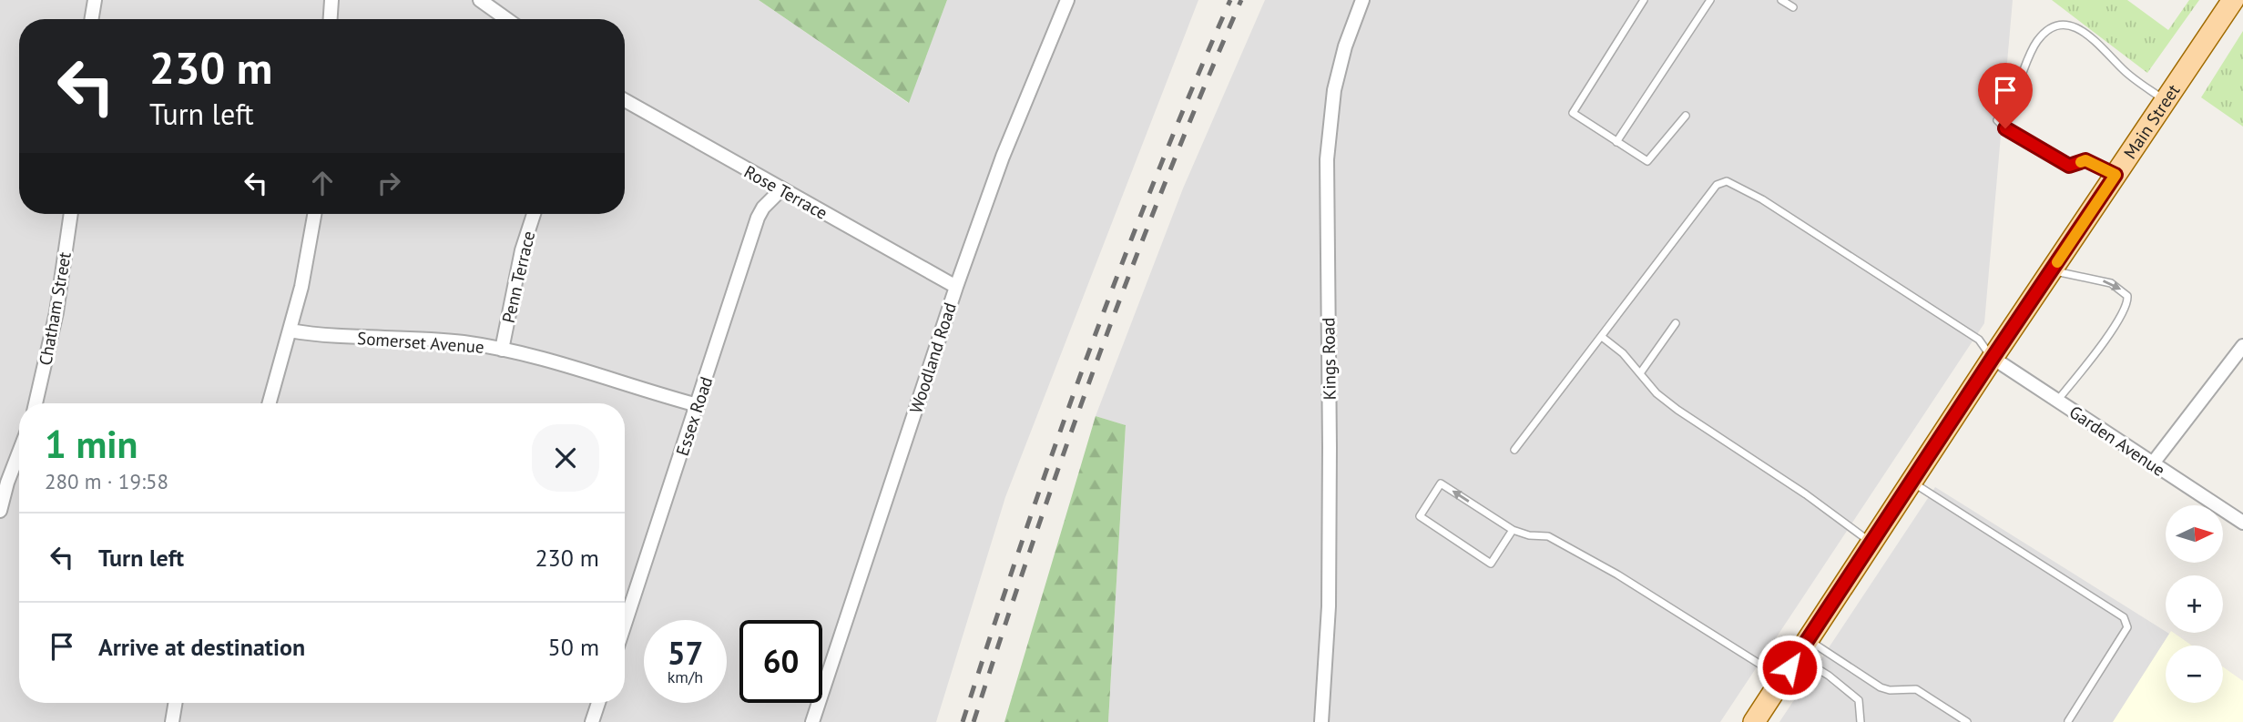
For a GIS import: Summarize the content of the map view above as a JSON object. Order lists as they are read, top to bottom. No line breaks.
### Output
{"streets":{"main road":["Main Street"],"street":["Rose Terrace","Penn Terrace","Chatham Street","Somerset Avenue","Woodland Road","Kings Road","Essex Road","Garden Avenue"]},"crossings":[["Main Street","Garden Avenue"],["Rose Terrace","Woodland Road"],["Rose Terrace","Essex Road"],["Penn Terrace","Somerset Avenue"],["Somerset Avenue","Essex Road"]],"north":"right","page":{"turn":["230 m","Turn left"],"heading":["1 min","280 m · 19:58"],"map_buttons":["+","−"],"list":[{"name":"Turn left","value":"230 m"},{"name":"Arrive at destination","value":"50 m"}],"speed":"57 km/h","limit":"60"}}
